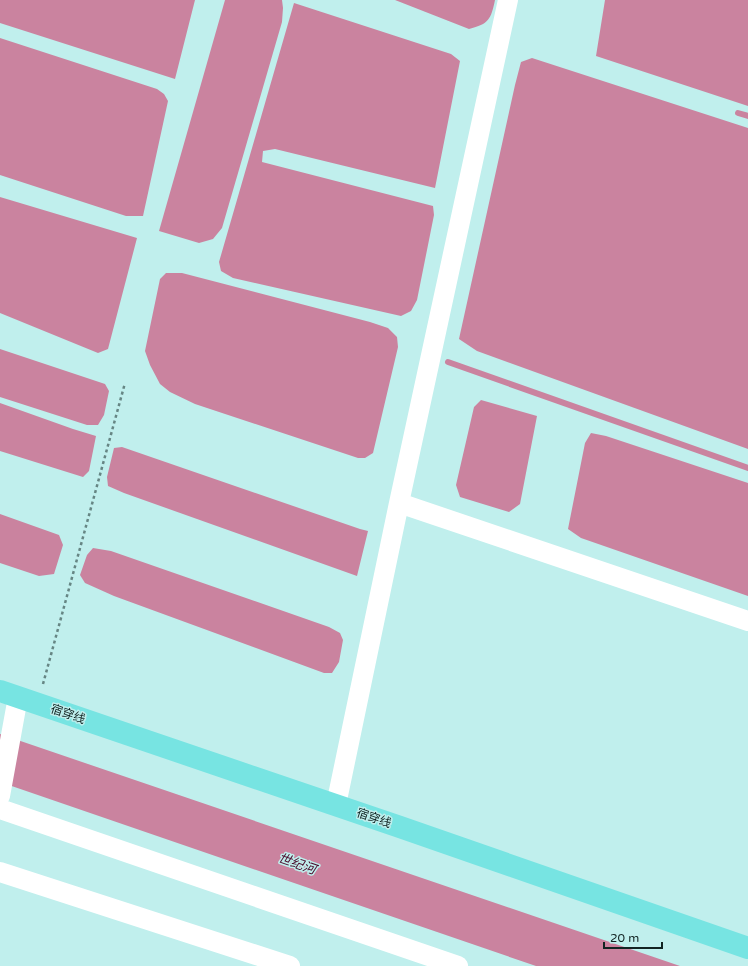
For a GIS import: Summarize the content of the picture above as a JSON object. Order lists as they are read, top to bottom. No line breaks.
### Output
{"streets":{"main road":["宿穿线"]},"water":["世纪河"],"scale_bar":"20 m"}
